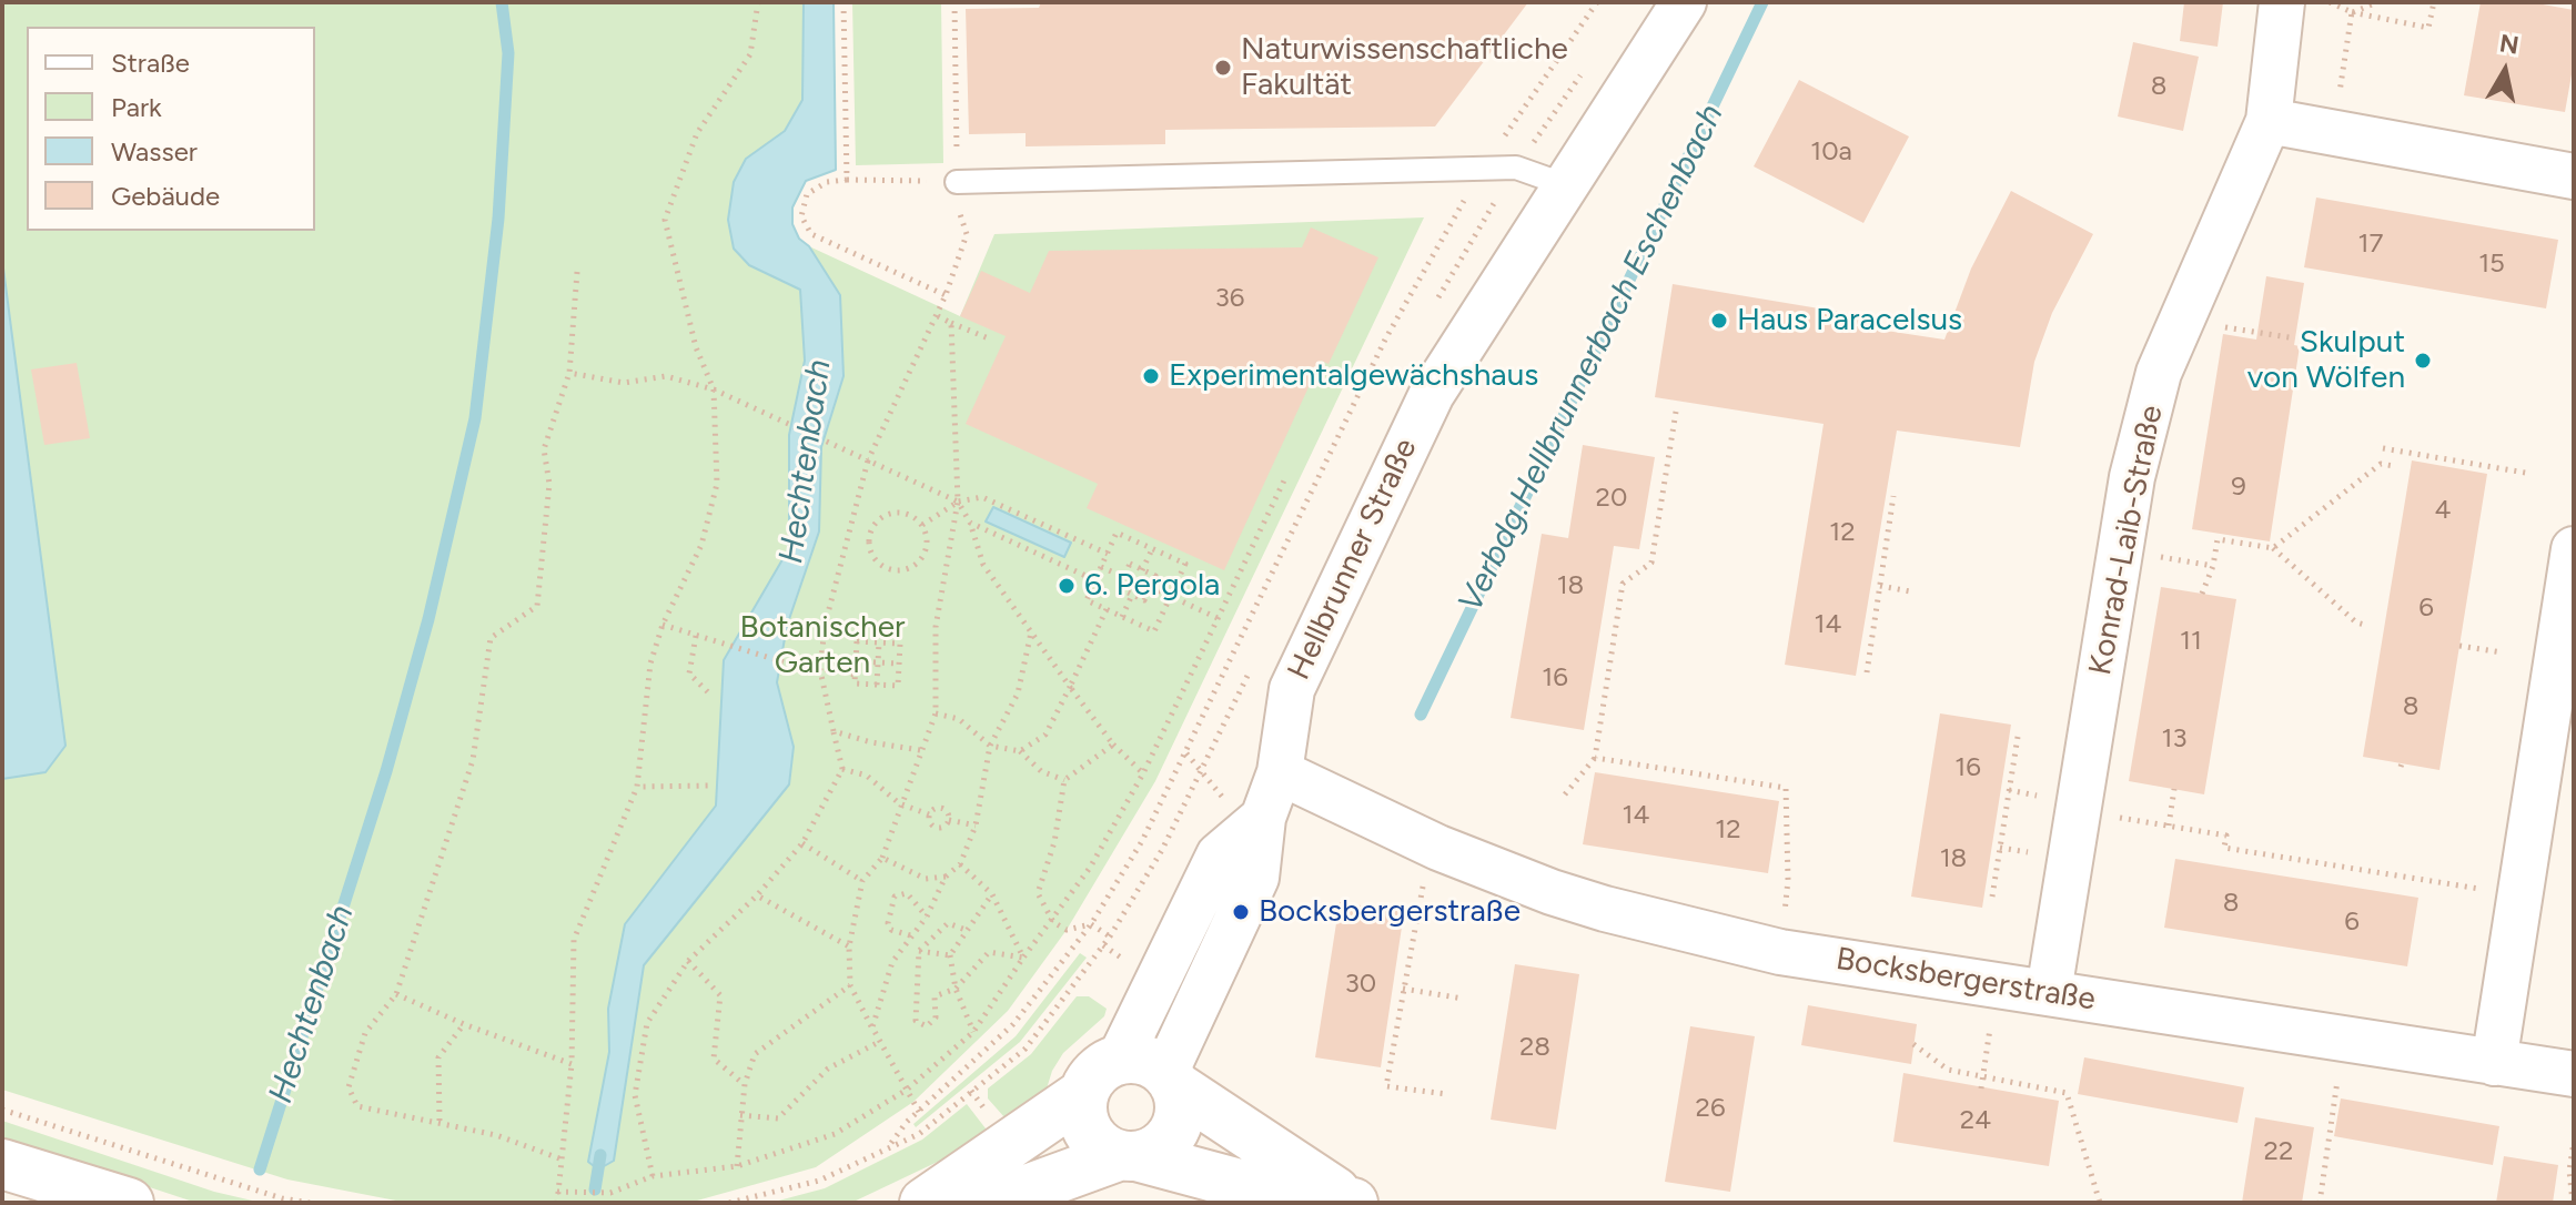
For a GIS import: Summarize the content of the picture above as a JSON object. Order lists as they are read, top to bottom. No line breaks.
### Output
{"streets":{"street":["Konrad-Laib-Straße","Hellbrunner Straße","Bocksbergerstraße"]},"crossings":[["Konrad-Laib-Straße","Bocksbergerstraße"],["Hellbrunner Straße","Bocksbergerstraße"]],"water":["Verbdg.Hellbrunnerbach Eschenbach","Hechtenbach"],"parks":["Botanischer Garten"],"places":["Naturwissenschaftliche Fakultät","Haus Paracelsus","Skulput von Wölfen","Experimentalgewächshaus","6. Pergola","Bocksbergerstraße"],"house_numbers":["8","10a","17","15","36","9","20","4","12","18","6","14","11","16","8","13","16","14","12","18","8","6","30","28","26","24","22"],"legend":["Straße","Park","Wasser","Gebäude"],"north":"top"}
